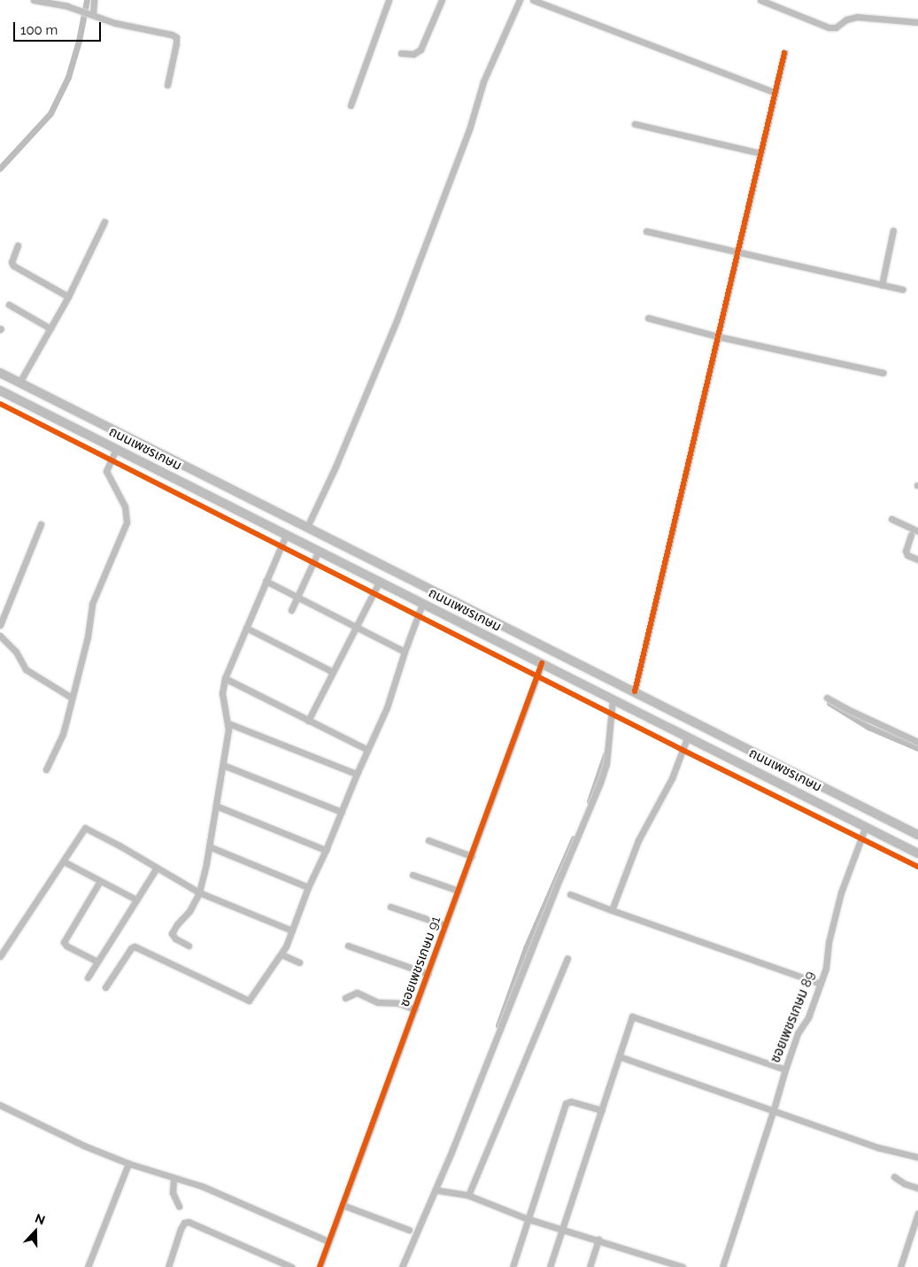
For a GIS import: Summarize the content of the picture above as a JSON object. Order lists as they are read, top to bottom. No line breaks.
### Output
{"streets":{"main road":["ถนนเพชรเกษม"],"street":["ซอยเพชรเกษม 91","ซอยเพชรเกษม 89"]},"crossings":[["ถนนเพชรเกษม","ซอยเพชรเกษม 91"],["ถนนเพชรเกษม","ซอยเพชรเกษม 89"]],"scale_bar":"100 m","north":"top"}
